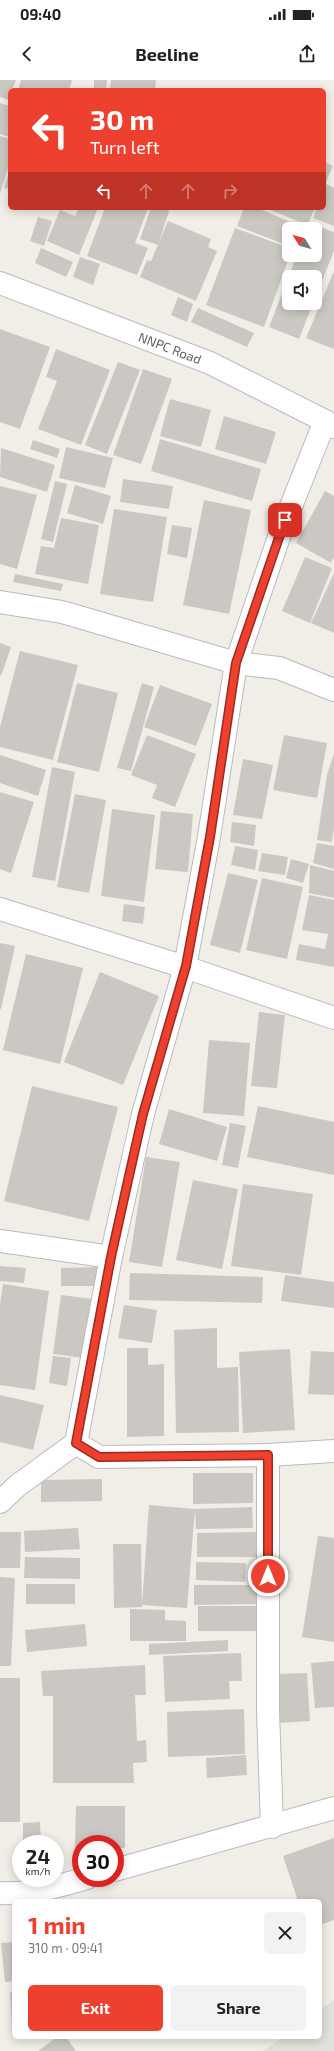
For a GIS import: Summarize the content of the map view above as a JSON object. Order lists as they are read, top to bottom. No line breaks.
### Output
{"streets":{"street":["NNPC Road"]},"north":"top left","page":{"status":"09:40","header":"Beeline","turn":["30 m","Turn left"],"speed":"24 km/h","limit":"30","heading":["1 min","310 m · 09:41"],"buttons":["Exit","Share"]}}
